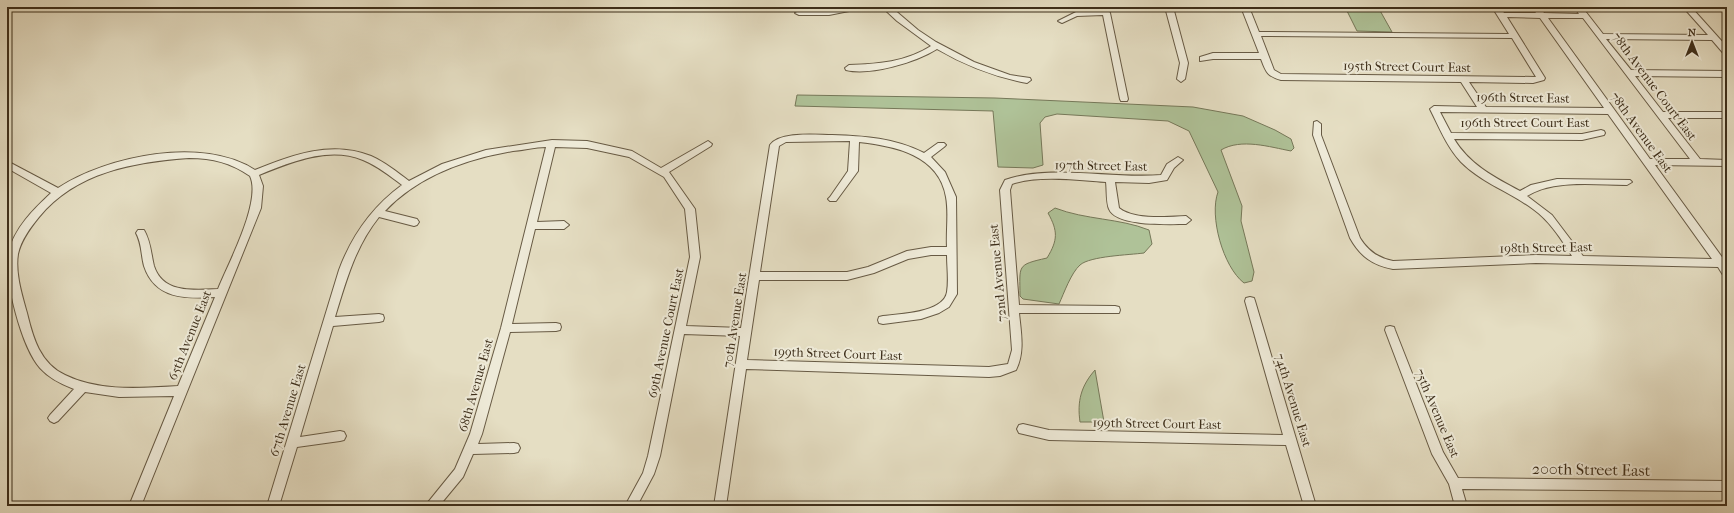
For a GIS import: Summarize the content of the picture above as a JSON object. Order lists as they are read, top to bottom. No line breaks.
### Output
{"streets":{"street":["195th Street Court East","78th Avenue Court East","196th Street East","196th Street Court East","78th Avenue East","197th Street East","198th Street East","72nd Avenue East","70th Avenue East","69th Avenue Court East","65th Avenue East","199th Street Court East","68th Avenue East","74th Avenue East","67th Avenue East","75th Avenue East","200th Street East"]},"crossings":[["196th Street East","196th Street Court East"],["196th Street East","78th Avenue East"],["78th Avenue East","198th Street East"],["197th Street East","72nd Avenue East"],["72nd Avenue East","199th Street Court East"],["70th Avenue East","199th Street Court East"],["199th Street Court East","74th Avenue East"],["75th Avenue East","200th Street East"]],"north":"top"}
